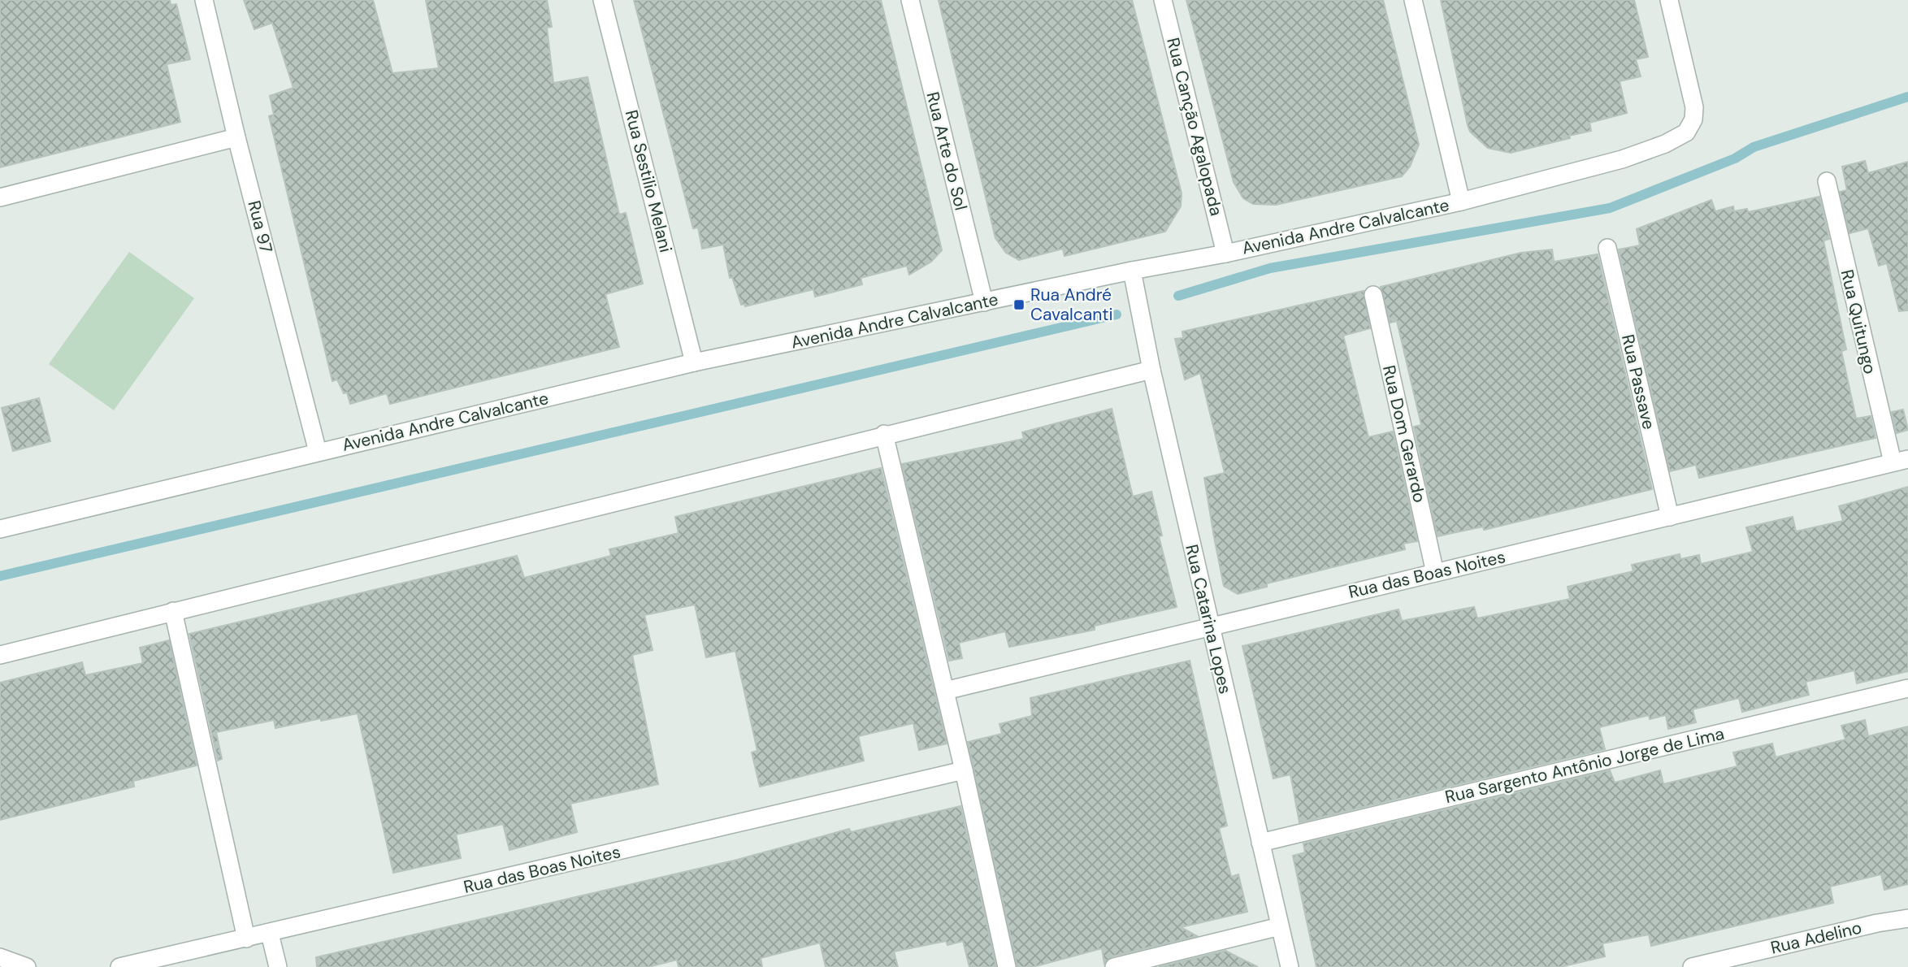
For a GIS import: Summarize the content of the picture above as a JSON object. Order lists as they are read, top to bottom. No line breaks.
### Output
{"streets":{"street":["Rua Canção Agalopada","Rua Arte do Sol","Rua Sestilio Melani","Rua 97","Avenida Andre Calvalcante","Rua Quitungo","Rua Passave","Rua Dom Gerardo","Rua das Boas Noites","Rua Catarina Lopes","Rua Sargento Antônio Jorge de Lima","Rua Adelino"]},"crossings":[["Rua Canção Agalopada","Avenida Andre Calvalcante"],["Rua Arte do Sol","Avenida Andre Calvalcante"],["Rua Sestilio Melani","Avenida Andre Calvalcante"],["Rua 97","Avenida Andre Calvalcante"],["Avenida Andre Calvalcante","Rua Catarina Lopes"],["Rua Quitungo","Rua das Boas Noites"],["Rua Passave","Rua das Boas Noites"],["Rua Dom Gerardo","Rua das Boas Noites"],["Rua das Boas Noites","Rua Catarina Lopes"],["Rua Catarina Lopes","Rua Sargento Antônio Jorge de Lima"]],"places":{"transit":["Rua André Cavalcanti"]}}
